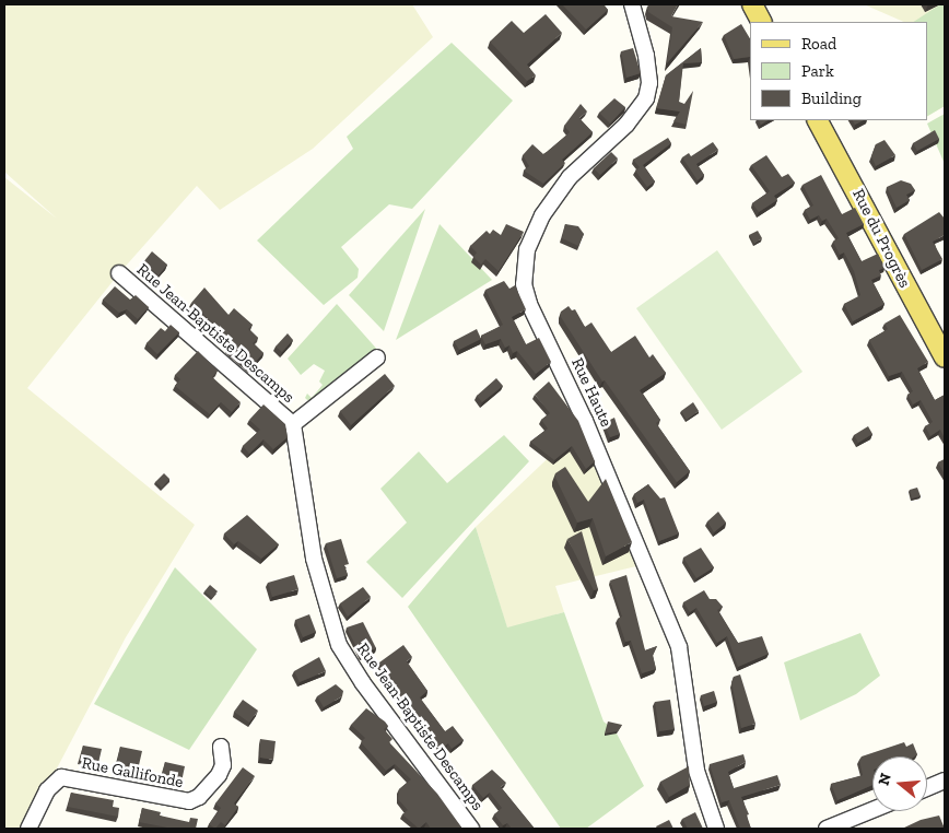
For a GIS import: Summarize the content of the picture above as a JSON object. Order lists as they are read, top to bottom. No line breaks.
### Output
{"streets":{"main road":["Rue du Progrès"],"street":["Rue Jean-Baptiste Descamps","Rue Haute","Rue Gallifonde"]},"legend":["Road","Park","Building"],"north":"left"}
